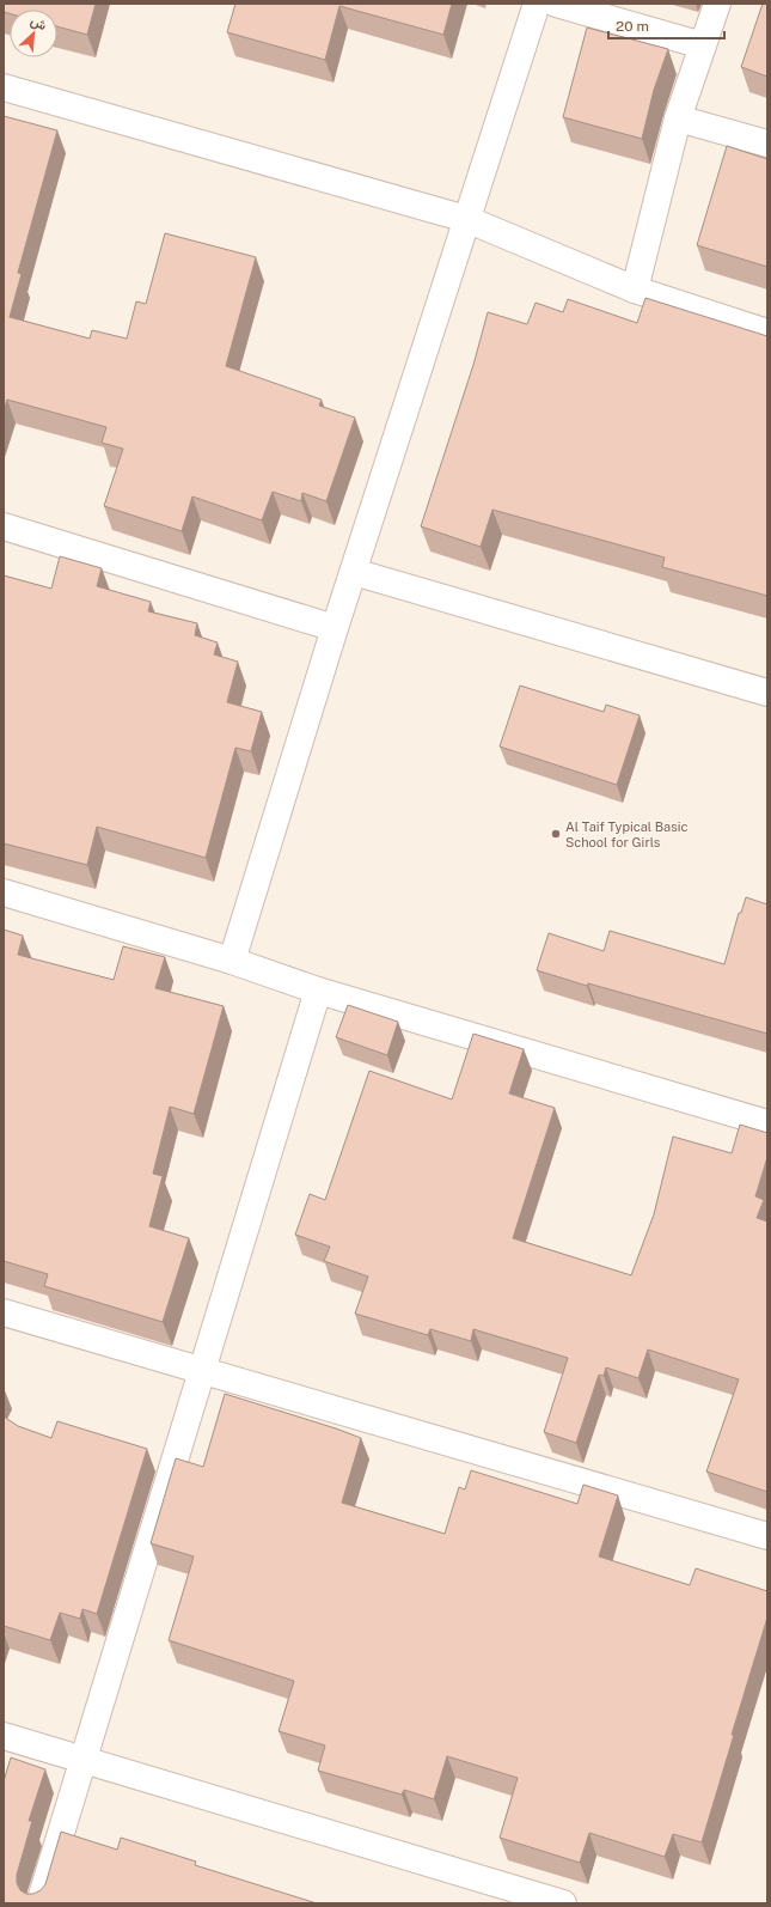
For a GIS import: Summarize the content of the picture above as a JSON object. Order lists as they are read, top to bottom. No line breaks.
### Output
{"places":["Al Taif Typical Basic School for Girls"],"scale_bar":"20 m","north":"top right"}
